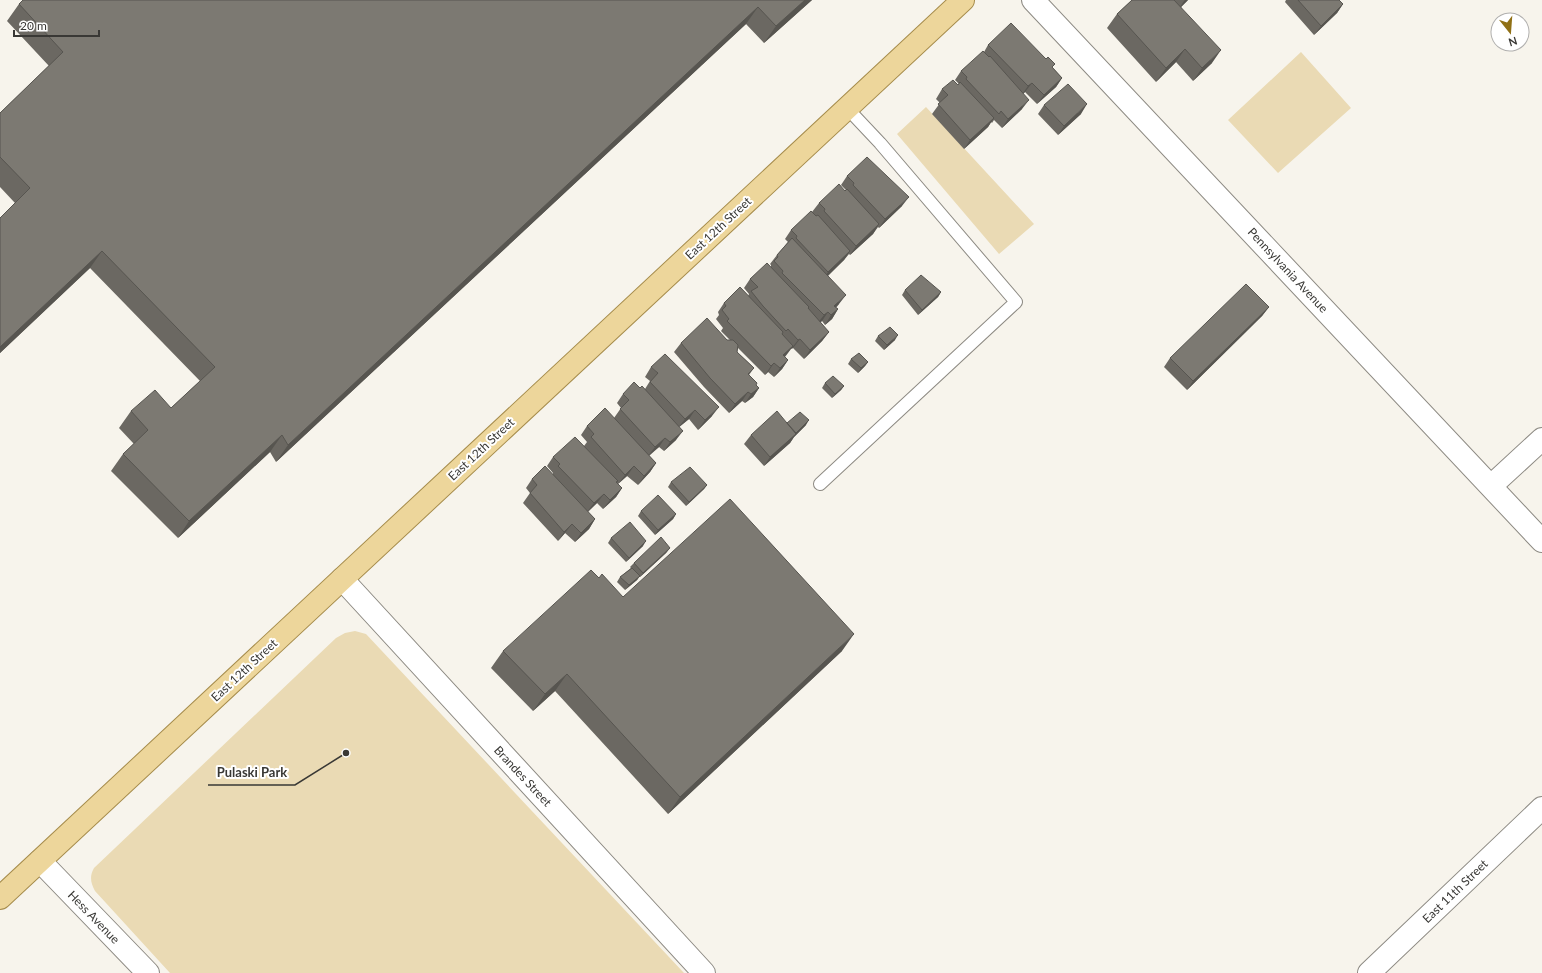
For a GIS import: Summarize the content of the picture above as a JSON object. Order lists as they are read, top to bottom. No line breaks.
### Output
{"streets":{"main road":["East 12th Street"],"street":["Pennsylvania Avenue","Brandes Street","East 11th Street","Hess Avenue"]},"crossings":[["East 12th Street","Brandes Street"],["East 12th Street","Hess Avenue"]],"places":["Pulaski Park"],"scale_bar":"20 m","north":"bottom"}
